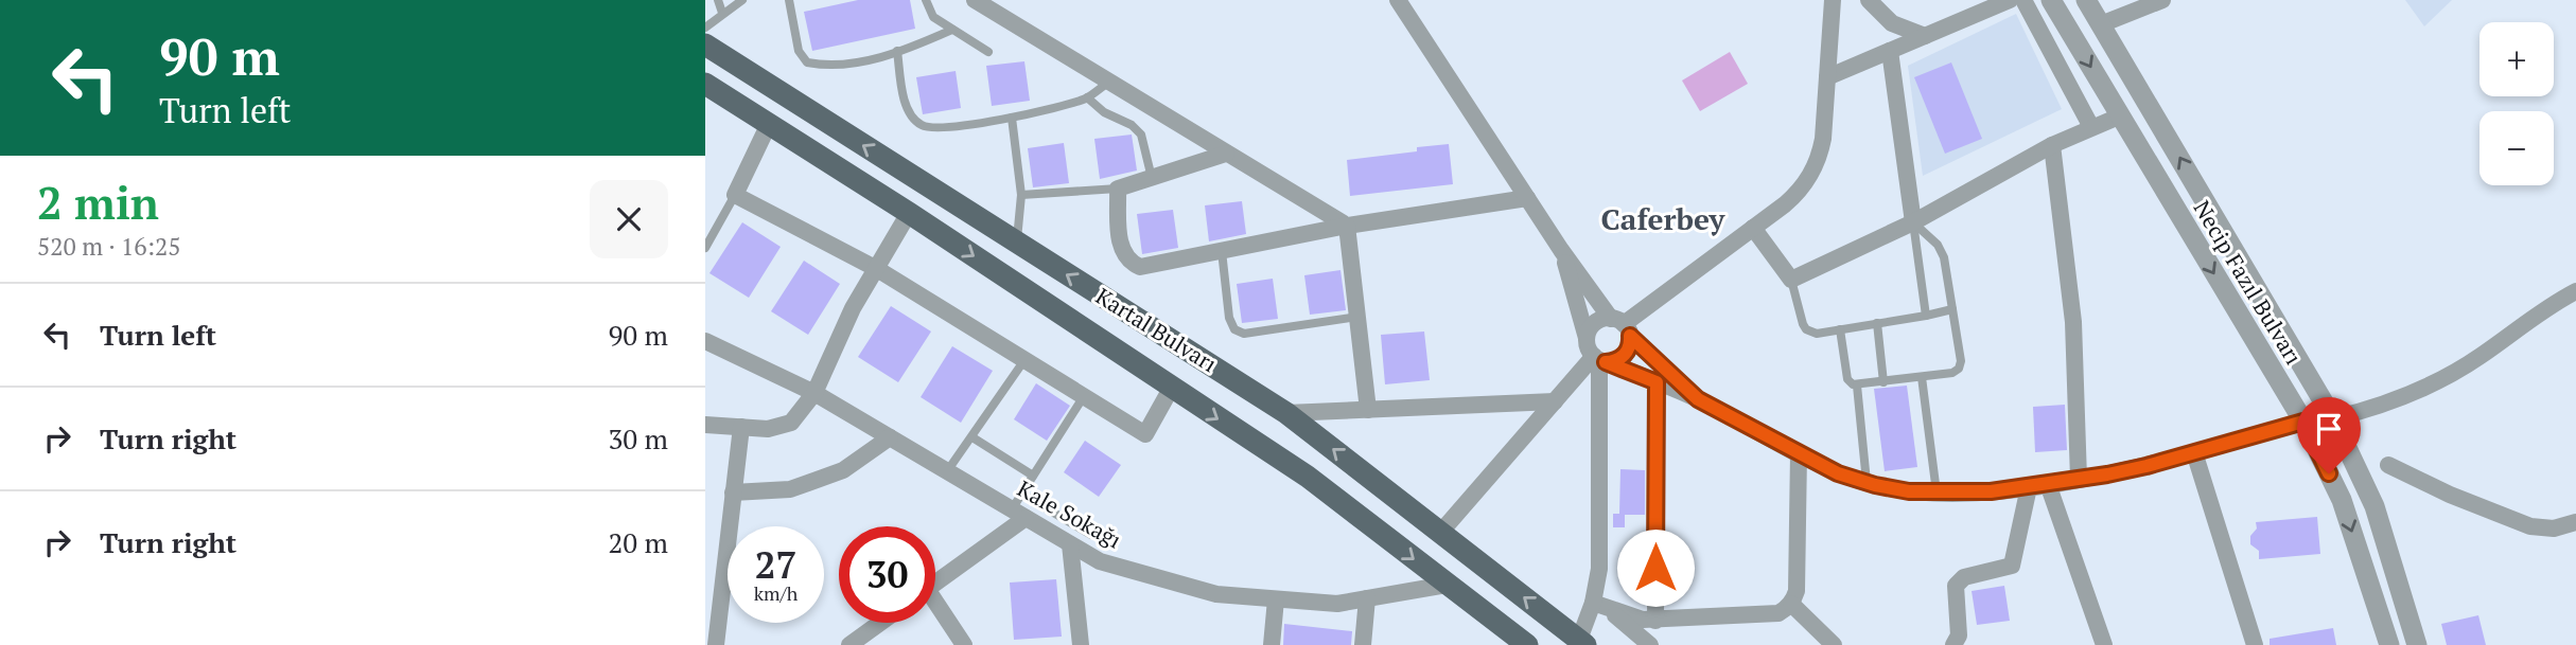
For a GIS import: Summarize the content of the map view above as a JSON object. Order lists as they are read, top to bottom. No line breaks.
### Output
{"streets":{"main road":["Kartal Bulvarı"],"street":["Necip Fazıl Bulvarı","Kale Sokağı"]},"crossings":[["Kartal Bulvarı","Kale Sokağı"]],"districts":["Caferbey"],"page":{"turn":["90 m","Turn left"],"map_buttons":["+","−"],"heading":["2 min","520 m · 16:25"],"list":[{"name":"Turn left","value":"90 m"},{"name":"Turn right","value":"30 m"},{"name":"Turn right","value":"20 m"}],"speed":"27 km/h","limit":"30"}}
